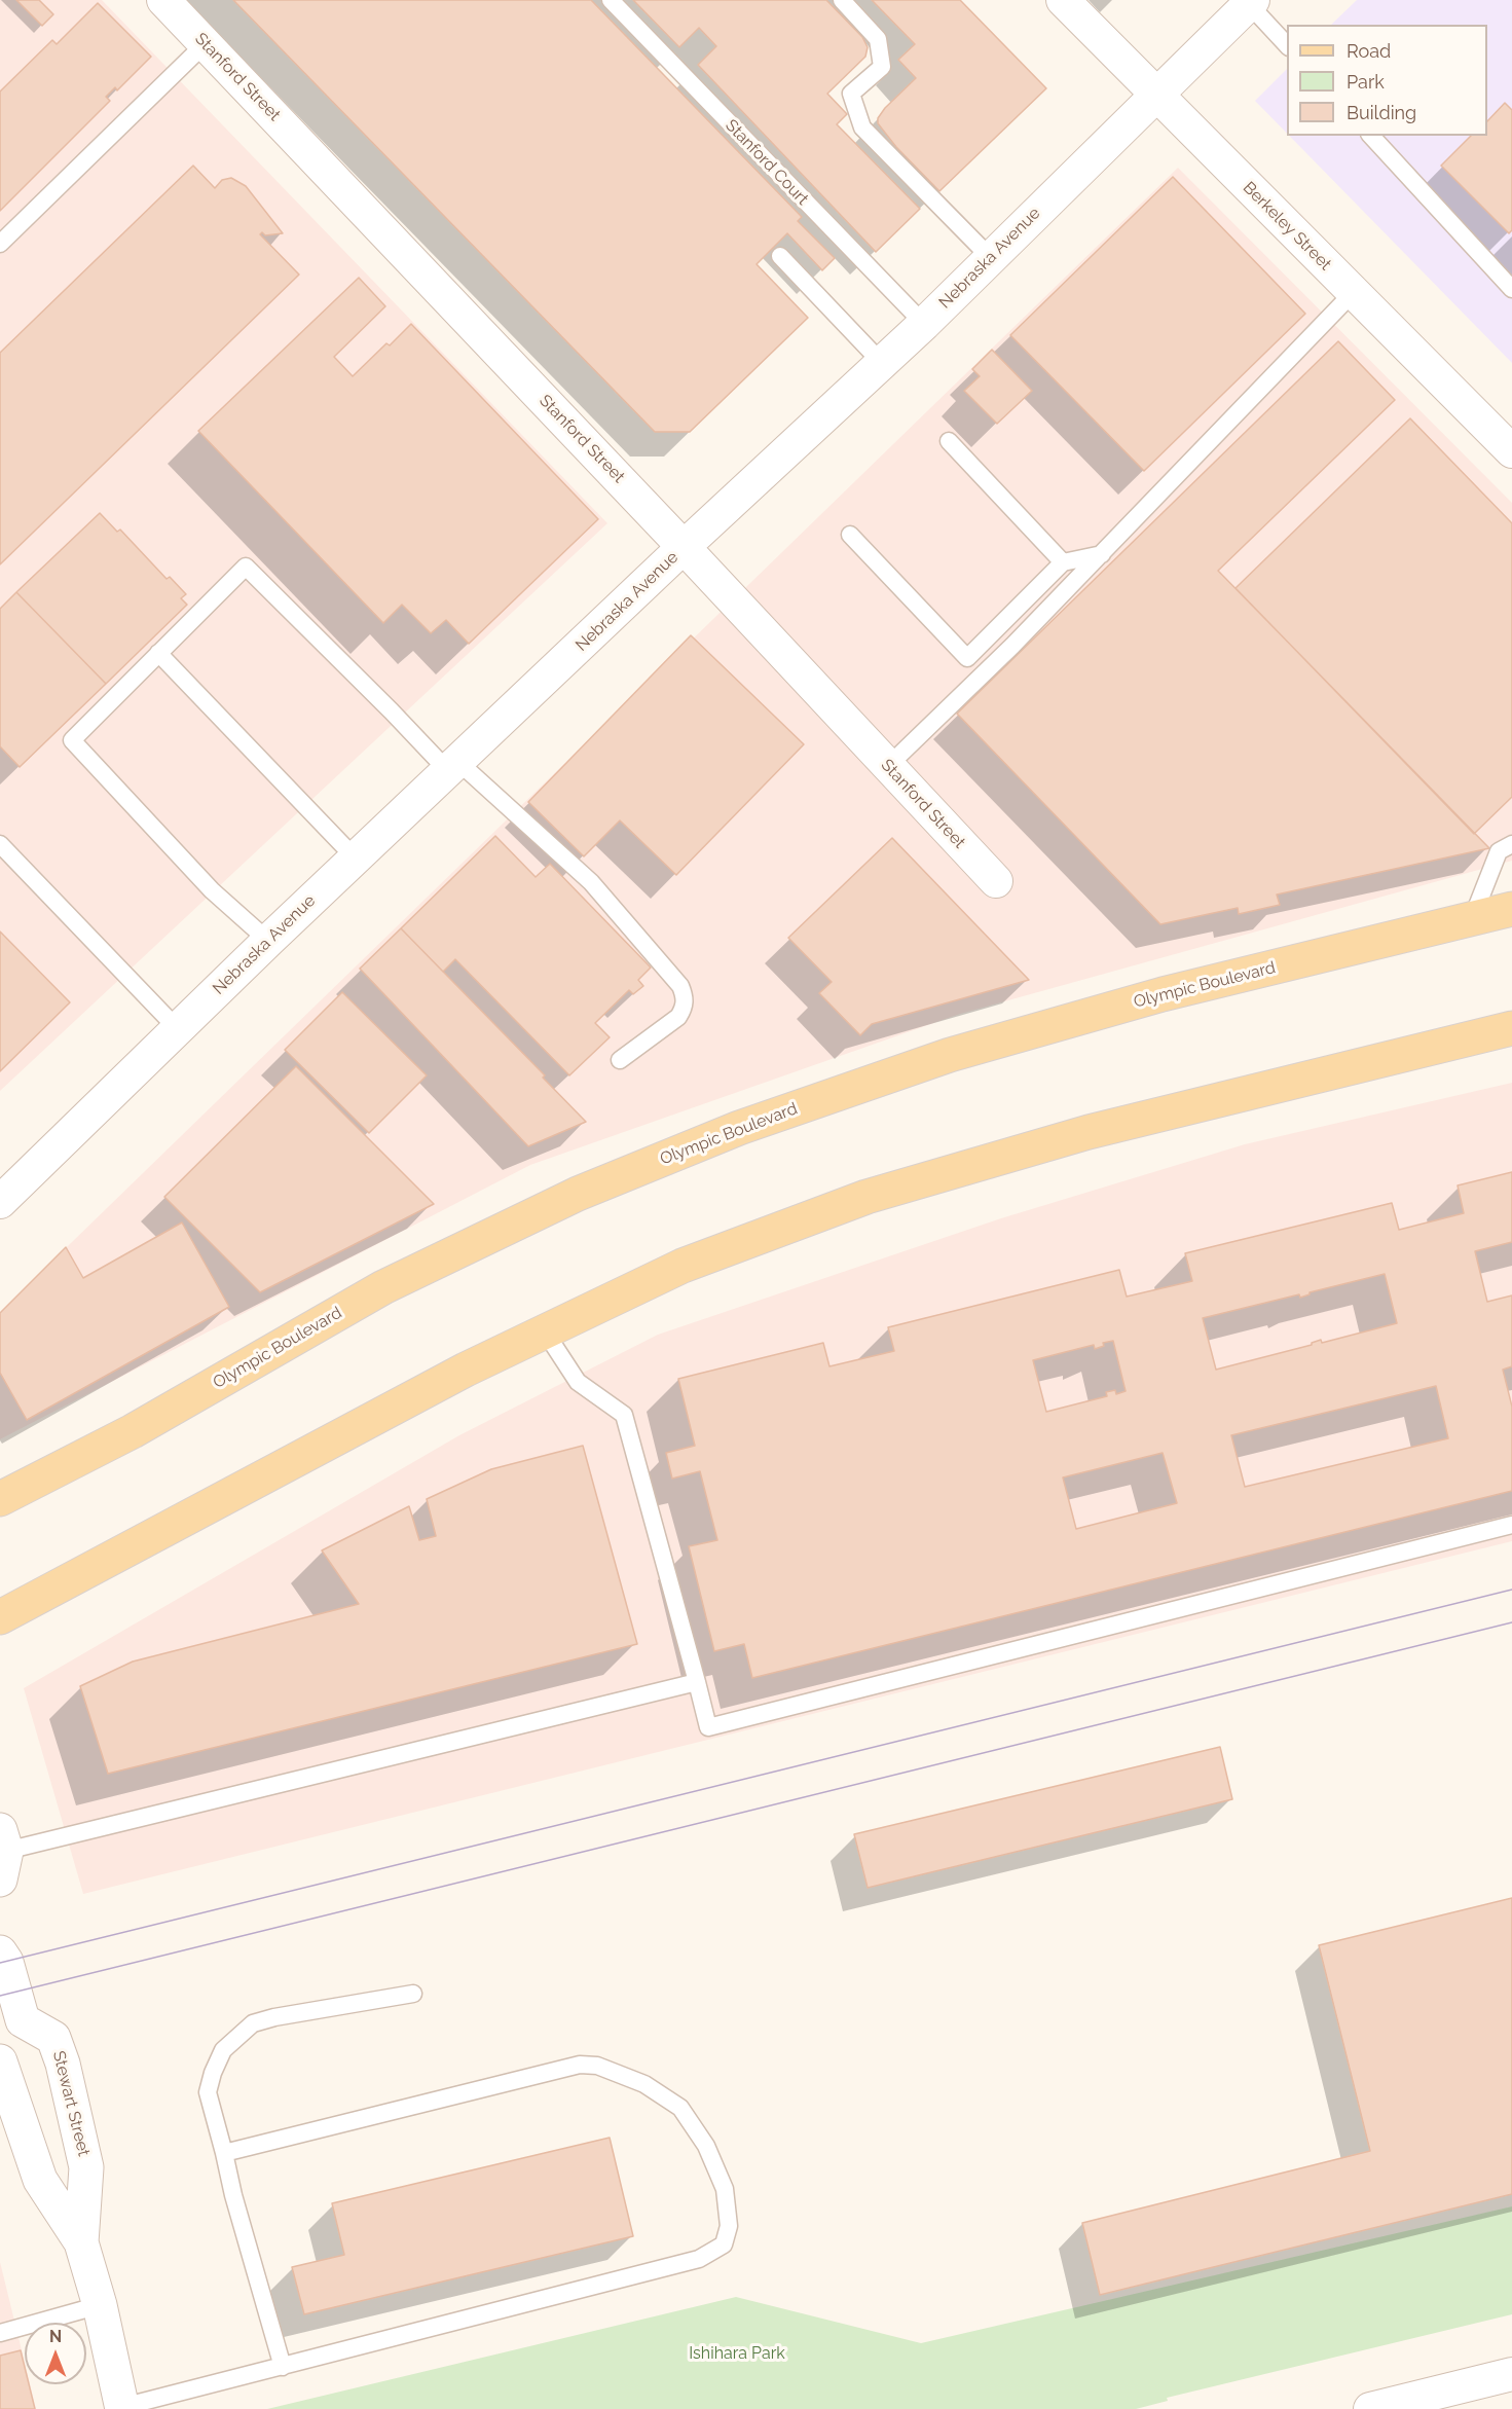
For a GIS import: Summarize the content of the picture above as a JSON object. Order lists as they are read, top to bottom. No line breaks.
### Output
{"streets":{"main road":["Olympic Boulevard"],"street":["Stanford Street","Berkeley Street","Nebraska Avenue","Stewart Street"],"lane":["Stanford Court"]},"crossings":[["Stanford Street","Nebraska Avenue"],["Stanford Court","Nebraska Avenue"],["Berkeley Street","Nebraska Avenue"]],"parks":["Ishihara Park"],"legend":["Road","Park","Building"],"north":"top"}
